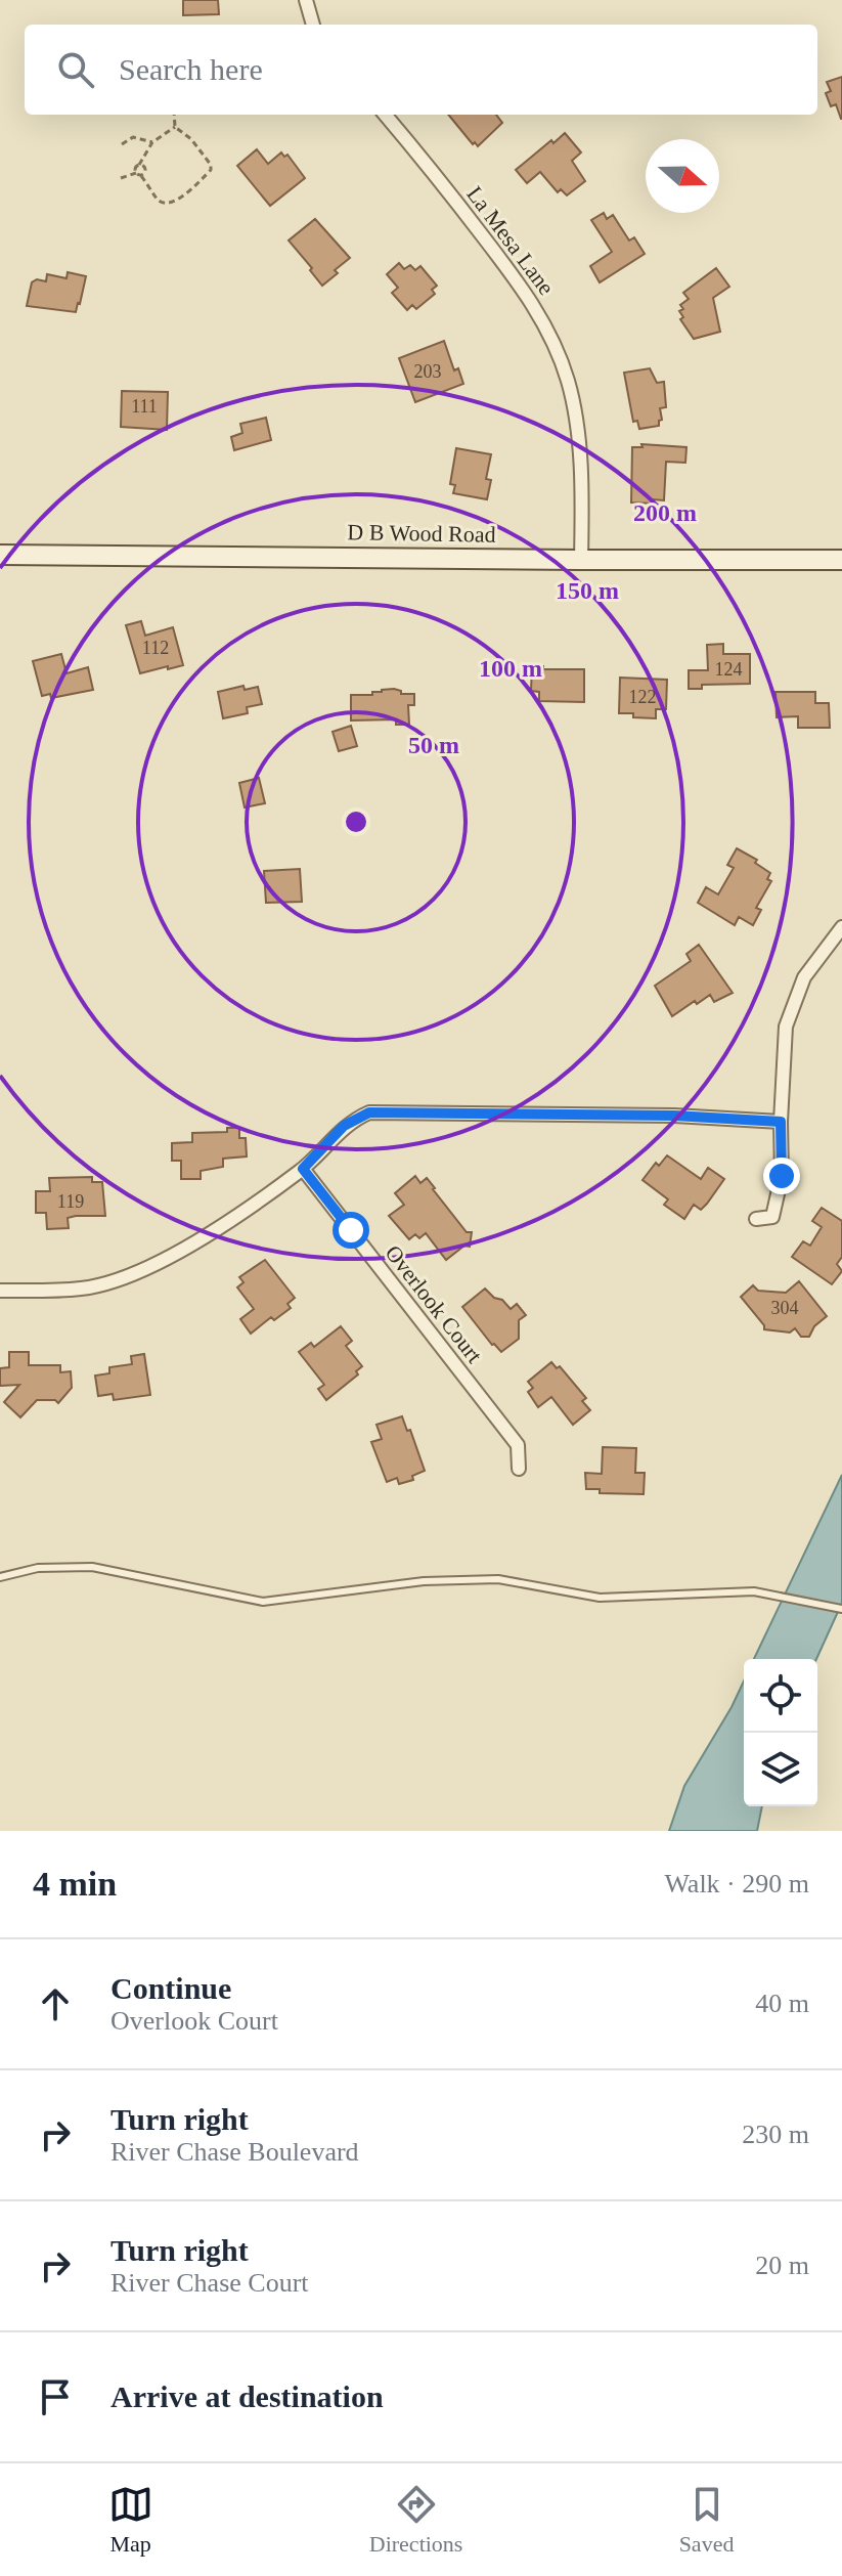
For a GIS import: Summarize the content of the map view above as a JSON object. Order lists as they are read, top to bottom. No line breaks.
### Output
{"streets":{"main road":["D B Wood Road"],"street":["La Mesa Lane","Overlook Court"]},"crossings":[["La Mesa Lane","D B Wood Road"]],"house_numbers":["203","111","112","124","122","119","304"],"north":"right","page":{"search":"Search here","heading":["4 min","Walk · 290 m"],"list":[["Continue","Overlook Court","40 m"],["Turn right","River Chase Boulevard","230 m"],["Turn right","River Chase Court","20 m"],"Arrive at destination"],"nav":["Map","Directions","Saved"]},"rings":["200 m","150 m","100 m","50 m"]}
